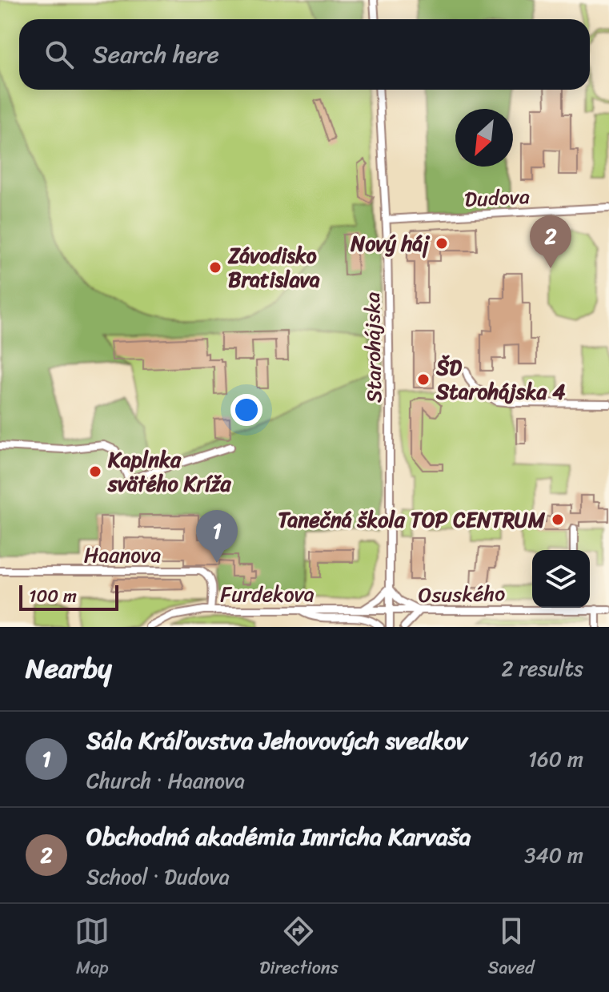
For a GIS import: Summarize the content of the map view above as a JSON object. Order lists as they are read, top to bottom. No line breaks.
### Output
{"streets":{"street":["Dudova","Starohájska","Haanova","Furdekova","Osuského"]},"crossings":[["Dudova","Starohájska"],["Starohájska","Furdekova"],["Starohájska","Osuského"],["Haanova","Furdekova"],["Furdekova","Osuského"]],"places":["Nový háj","Závodisko Bratislava","ŠD Starohájska 4","Kaplnka svätého Kríža","Tanečná škola TOP CENTRUM"],"scale_bar":"100 m","north":"bottom left","page":{"search":"Search here","pins":["2","1"],"scale":"100 m","heading":["Nearby","2 results"],"list":[{"mark":"1","name":"Sála Kráľovstva Jehovových svedkov","note":"Church · Haanova","value":"160 m"},{"mark":"2","name":"Obchodná akadémia Imricha Karvaša","note":"School · Dudova","value":"340 m"}],"nav":["Map","Directions","Saved"]}}
